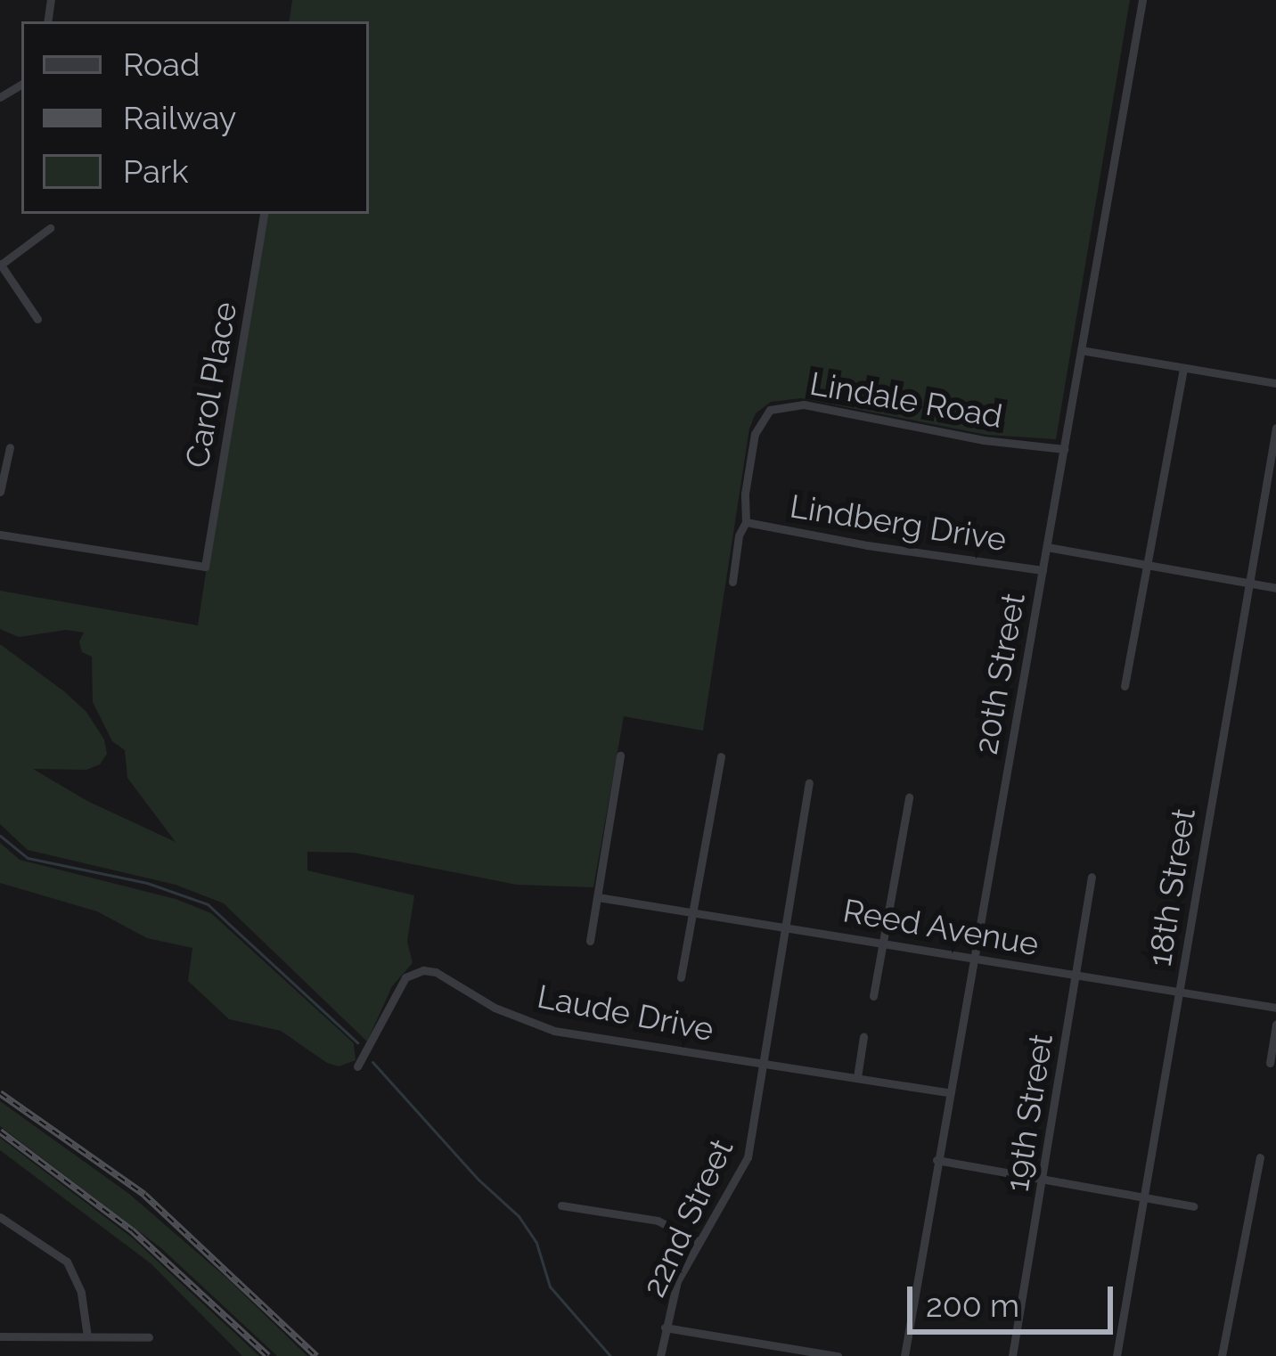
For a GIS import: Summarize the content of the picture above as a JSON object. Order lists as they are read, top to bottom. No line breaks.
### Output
{"streets":{"street":["Carol Place","Lindale Road","Lindberg Drive","20th Street","18th Street","Reed Avenue","Laude Drive","19th Street","22nd Street"]},"crossings":[["Lindale Road","Lindberg Drive"],["Lindale Road","20th Street"],["Lindberg Drive","20th Street"],["20th Street","Reed Avenue"],["20th Street","Laude Drive"],["18th Street","Reed Avenue"],["Reed Avenue","19th Street"],["Reed Avenue","22nd Street"],["Laude Drive","22nd Street"]],"legend":["Road","Railway","Park"],"scale_bar":"200 m"}
